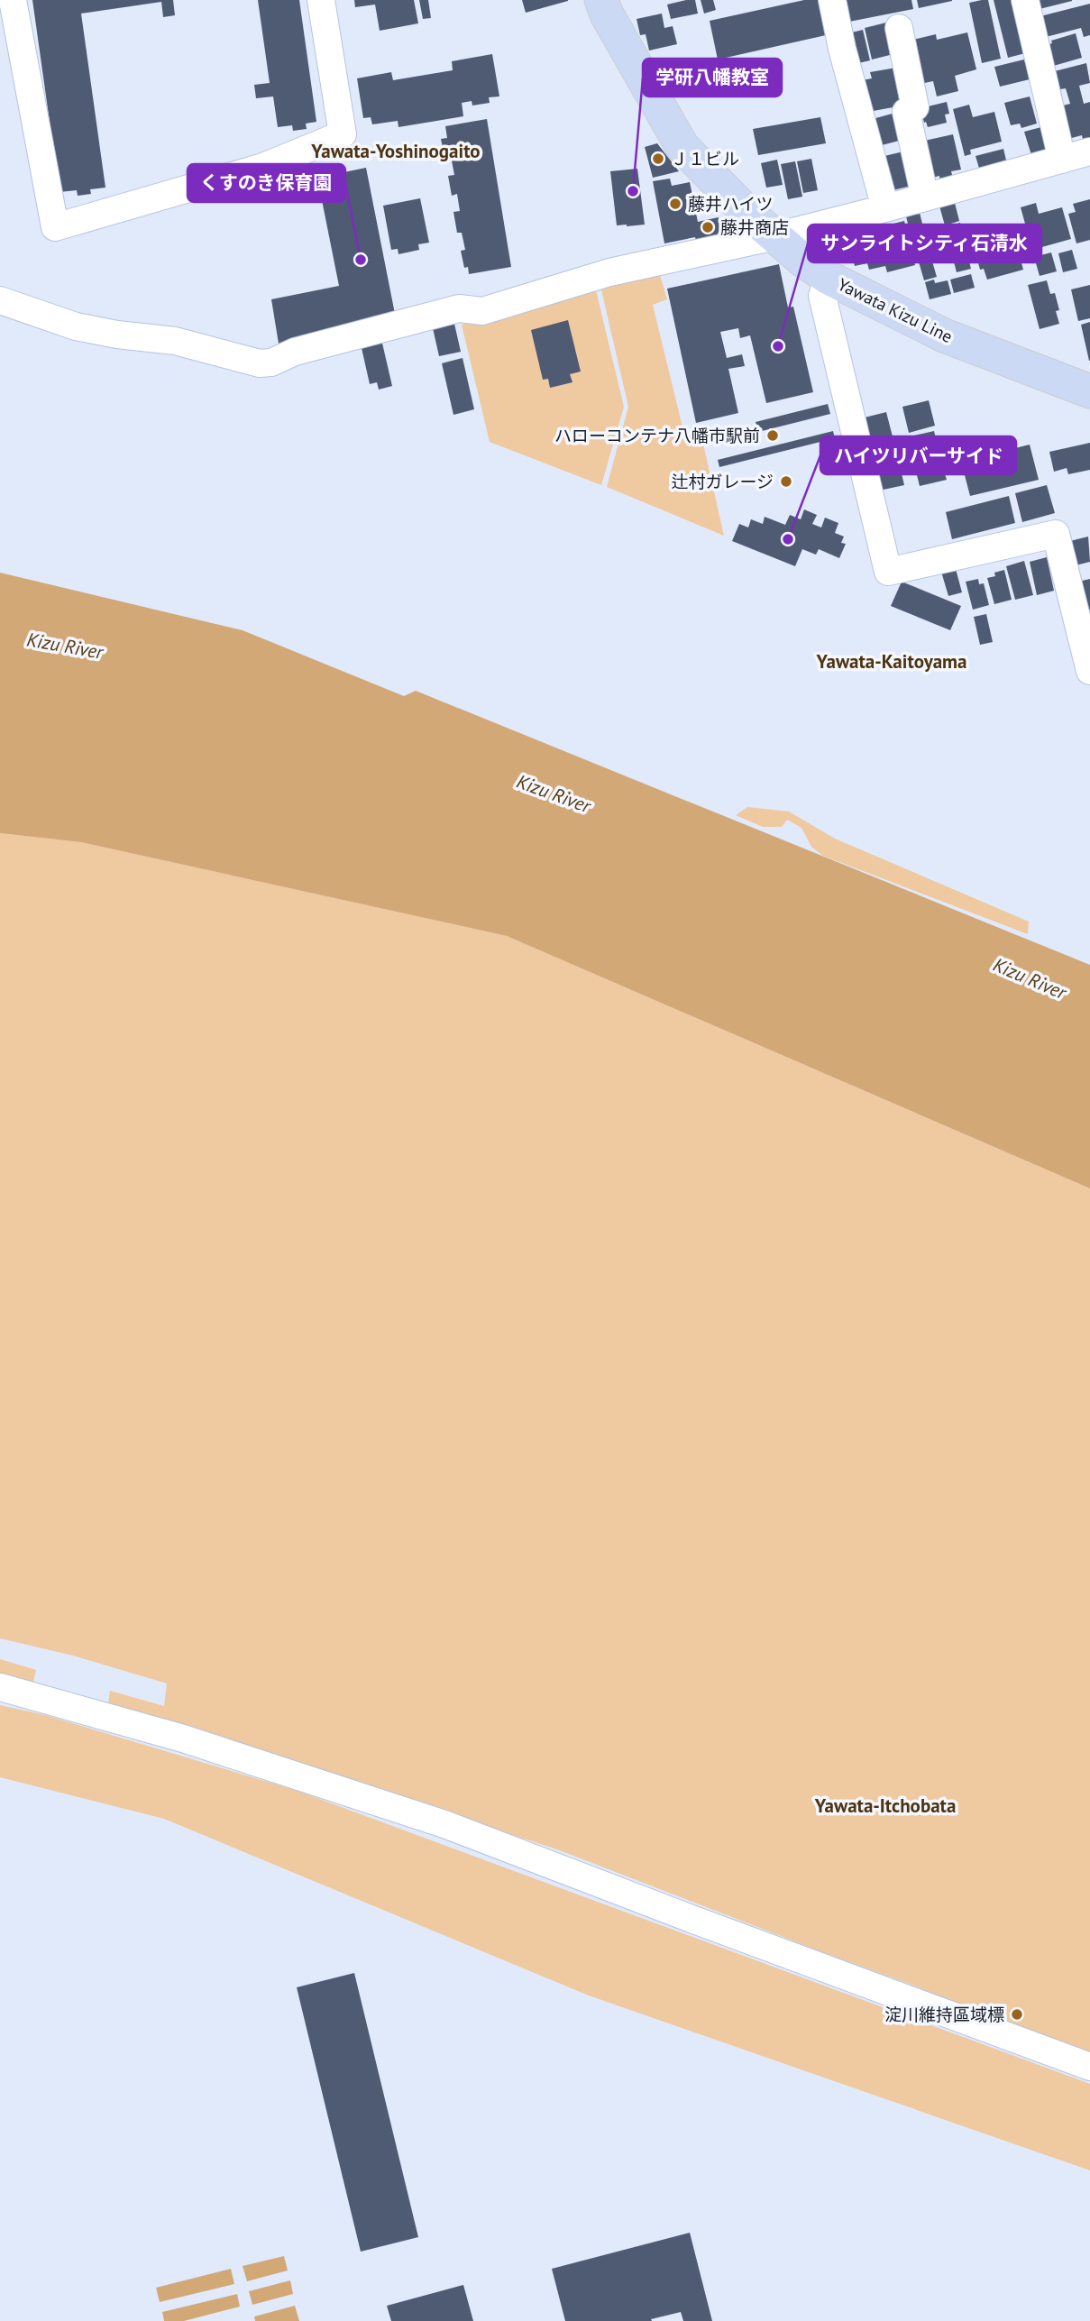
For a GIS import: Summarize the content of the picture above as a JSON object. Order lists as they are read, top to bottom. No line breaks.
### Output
{"streets":{"main road":["Yawata Kizu Line"]},"districts":["Yawata-Yoshinogaito","Yawata-Kaitoyama","Yawata-Itchobata"],"water":["Kizu River"],"places":["Ｊ１ビル","学研八幡教室","藤井ハイツ","藤井商店","くすのき保育園","サンライトシティ石清水","ハローコンテナ八幡市駅前","辻村ガレージ","ハイツリバーサイド","淀川維持區域標"]}
